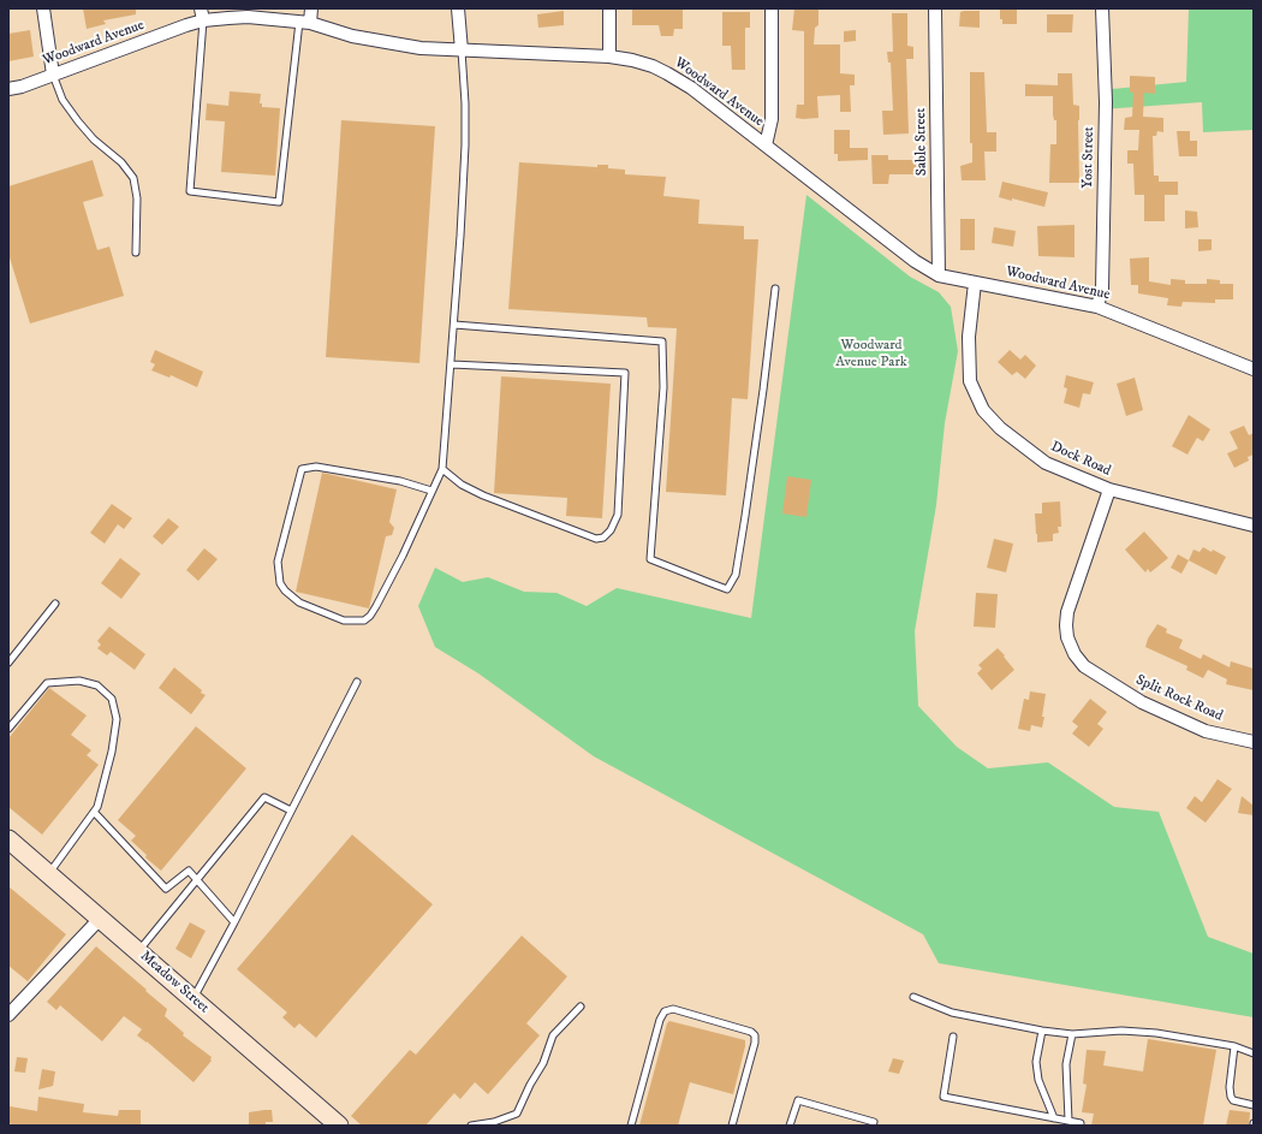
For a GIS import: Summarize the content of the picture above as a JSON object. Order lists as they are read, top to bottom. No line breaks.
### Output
{"streets":{"main road":["Meadow Street"],"street":["Woodward Avenue","Sable Street","Yost Street","Dock Road","Split Rock Road"]},"crossings":[["Woodward Avenue","Sable Street"],["Woodward Avenue","Yost Street"],["Woodward Avenue","Dock Road"],["Dock Road","Split Rock Road"]],"parks":["Woodward Avenue Park"]}
